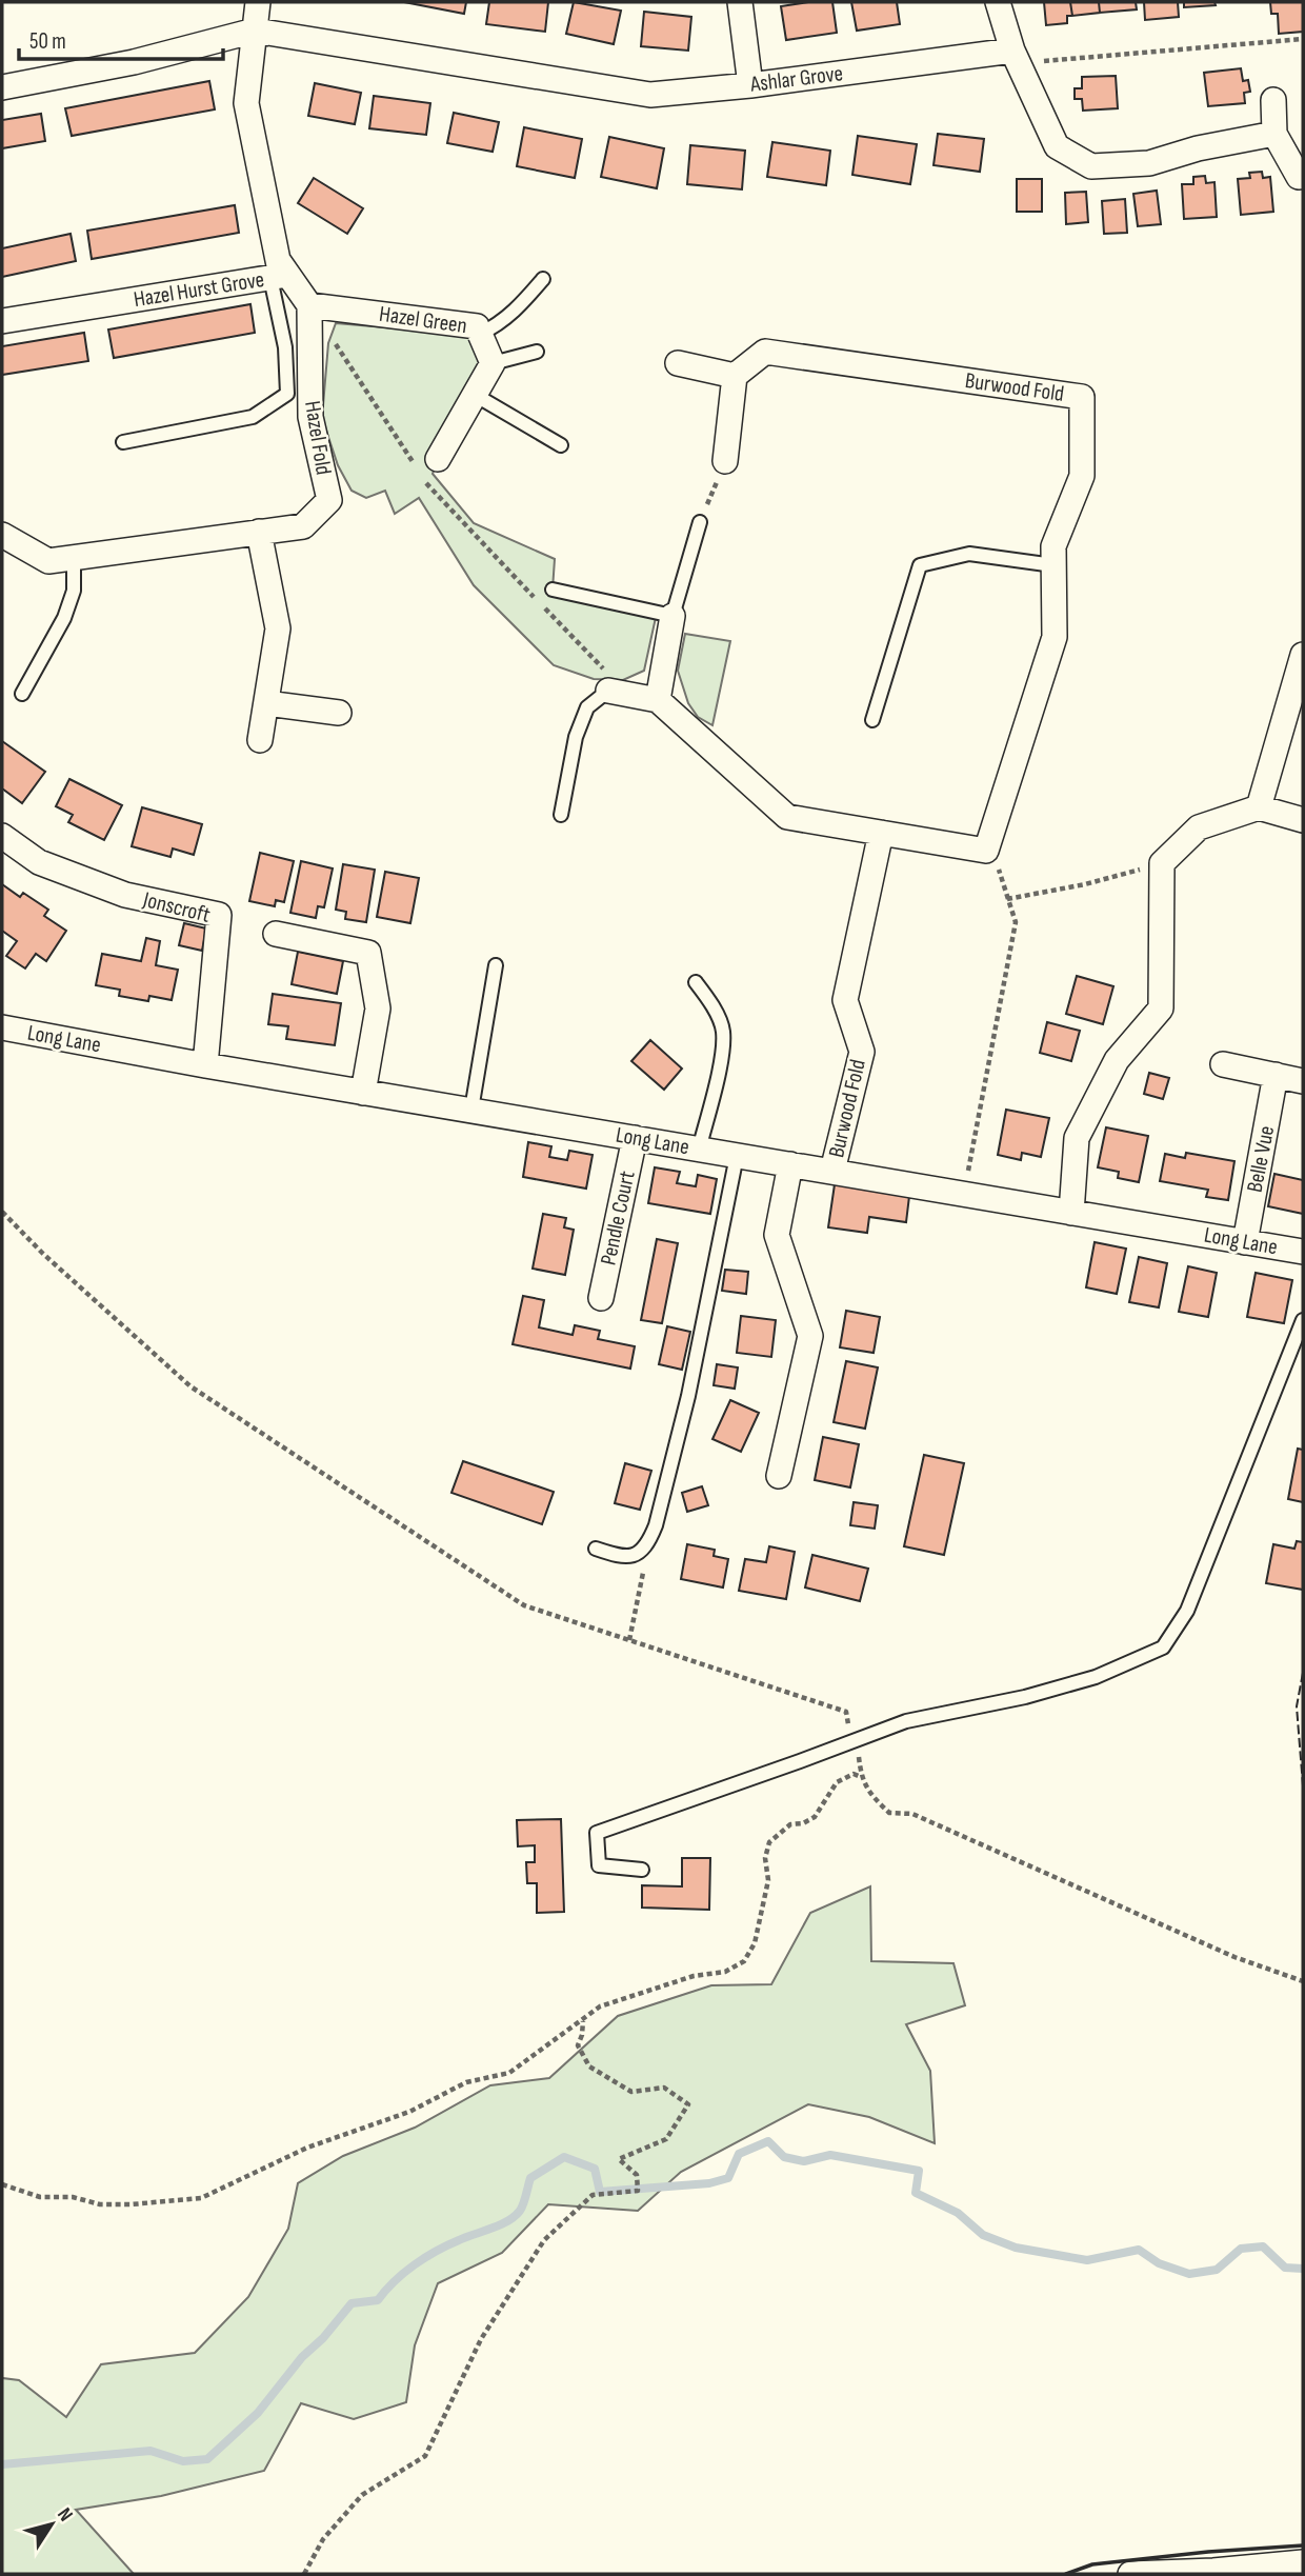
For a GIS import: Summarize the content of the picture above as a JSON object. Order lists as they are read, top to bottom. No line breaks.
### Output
{"streets":{"street":["Ashlar Grove","Hazel Hurst Grove","Hazel Green","Burwood Fold","Hazel Fold","Jonscroft","Long Lane","Belle Vue","Pendle Court"]},"crossings":[["Ashlar Grove","Hazel Hurst Grove"],["Hazel Green","Hazel Fold"],["Burwood Fold","Long Lane"],["Jonscroft","Long Lane"],["Long Lane","Belle Vue"],["Long Lane","Pendle Court"]],"scale_bar":"50 m","north":"top right"}
